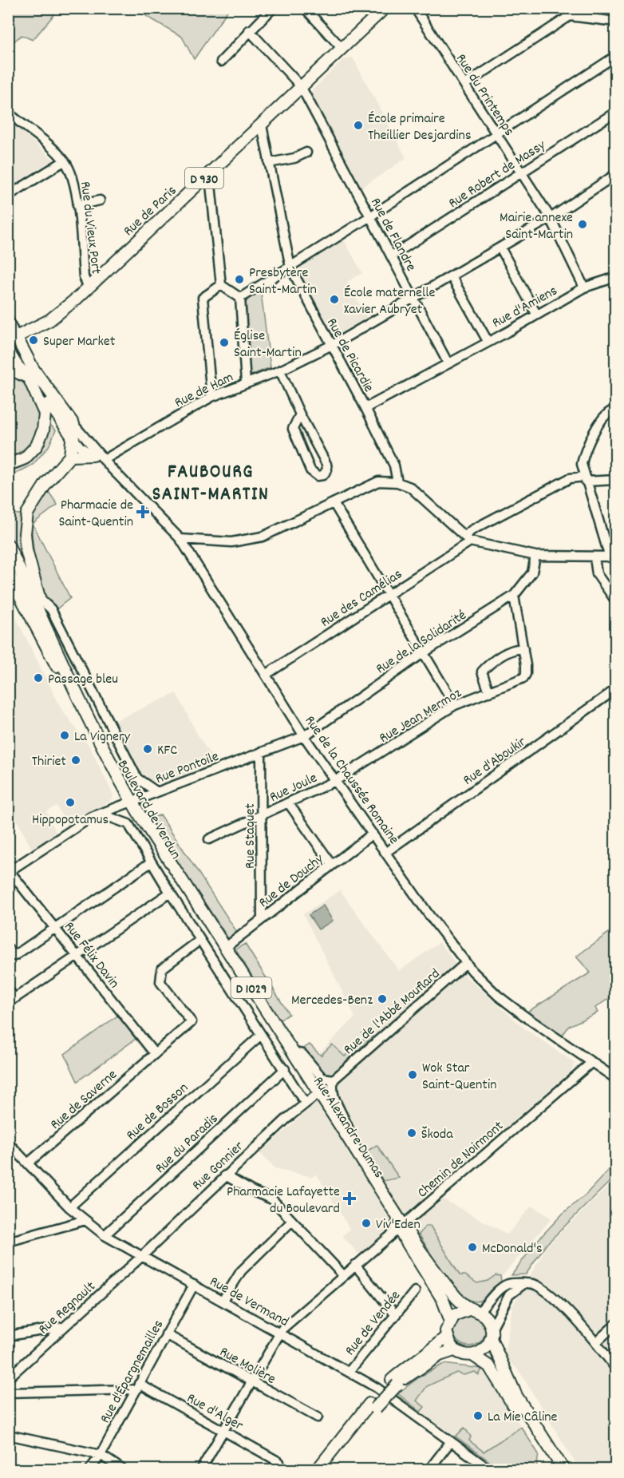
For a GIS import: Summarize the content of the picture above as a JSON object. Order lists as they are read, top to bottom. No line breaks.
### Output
{"streets":{"main road":["D 930","Rue de Paris","Rue de la Chaussée Romaine","Boulevard de Verdun","D 1029","Rue Alexandre Dumas"],"street":["Rue du Printemps","Rue Robert de Massy","Rue du Vieux Port","Rue de Flandre","Rue d'Amiens","Rue de Picardie","Rue de Ham","Rue des Camélias","Rue de la Solidarité","Rue Jean Mermoz","Rue d'Aboukir","Rue Pontoile","Rue Joule","Rue Staquet","Rue de Douchy","Rue Félix Davin","Rue de l'Abbé Mouflard","Rue de Saverne","Rue de Bosson","Rue du Paradis","Chemin de Noirmont","Rue Gonnier","Rue de Vermand","Rue Regnault","Rue de Vendée","Rue Molière","Rue d'Épargnemailles","Rue d'Alger"]},"crossings":[["Rue du Printemps","Rue Robert de Massy"],["Rue du Printemps","Rue d'Amiens"],["Rue du Printemps","Rue de Ham"],["Rue Robert de Massy","Rue de Flandre"],["Rue de Paris","Rue du Vieux Port"],["Rue de Paris","Rue de Flandre"],["Rue de Paris","Rue de Picardie"],["Rue de Paris","Rue de la Chaussée Romaine"],["Rue de Flandre","Rue d'Amiens"],["Rue de Flandre","Rue de Ham"],["Rue de Picardie","Rue de Ham"],["Rue de Ham","Rue de la Chaussée Romaine"],["Rue des Camélias","Rue de la Chaussée Romaine"],["Rue de la Solidarité","Rue Jean Mermoz"],["Rue de la Solidarité","Rue Pontoile"],["Rue de la Solidarité","Rue de la Chaussée Romaine"],["Rue Jean Mermoz","Rue de la Chaussée Romaine"],["Rue Jean Mermoz","Rue Joule"],["Rue d'Aboukir","Rue de la Chaussée Romaine"],["Rue Pontoile","Rue de la Chaussée Romaine"],["Rue Pontoile","Boulevard de Verdun"],["Rue Pontoile","Rue Staquet"],["Rue Pontoile","Rue Félix Davin"],["Rue Pontoile","Rue Alexandre Dumas"],["Rue de la Chaussée Romaine","Rue Joule"],["Rue de la Chaussée Romaine","Rue de Douchy"],["Rue de la Chaussée Romaine","Rue de l'Abbé Mouflard"],["Rue de la Chaussée Romaine","Chemin de Noirmont"],["Rue Joule","Rue Staquet"],["Boulevard de Verdun","Rue de Douchy"],["Boulevard de Verdun","D 1029"],["Boulevard de Verdun","Rue Alexandre Dumas"],["Rue Staquet","Rue de Douchy"],["Rue de Douchy","D 1029"],["Rue de Douchy","Rue Alexandre Dumas"],["Rue Félix Davin","Rue de Saverne"],["D 1029","Rue Alexandre Dumas"],["D 1029","Chemin de Noirmont"],["Rue de Saverne","Rue Alexandre Dumas"],["Rue de Saverne","Rue de Vermand"],["Rue de Bosson","Rue Alexandre Dumas"],["Rue de Bosson","Rue de Vermand"],["Rue Alexandre Dumas","Rue du Paradis"],["Rue Alexandre Dumas","Chemin de Noirmont"],["Rue Alexandre Dumas","Rue Gonnier"],["Rue du Paradis","Rue de Vermand"],["Chemin de Noirmont","Rue de Vermand"],["Chemin de Noirmont","Rue Molière"],["Chemin de Noirmont","Rue d'Alger"],["Rue Gonnier","Rue de Vermand"],["Rue Gonnier","Rue Regnault"],["Rue de Vermand","Rue Regnault"],["Rue de Vermand","Rue de Vendée"],["Rue de Vermand","Rue d'Épargnemailles"],["Rue Molière","Rue d'Épargnemailles"],["Rue d'Épargnemailles","Rue d'Alger"]],"districts":["FAUBOURG SAINT-MARTIN"],"places":{"other":["École primaire Theillier Desjardins","Mairie annexe Saint-Martin","Presbytère Saint-Martin","École maternelle Xavier Aubryet","Super Market","Église Saint-Martin","Passage bleu","La Vignery","KFC","Thiriet","Hippopotamus","Mercedes-Benz","Wok Star Saint-Quentin","Škoda","Viv'Eden","McDonald's","La Mie Câline"],"health":["Pharmacie de Saint-Quentin","Pharmacie Lafayette du Boulevard"]}}
